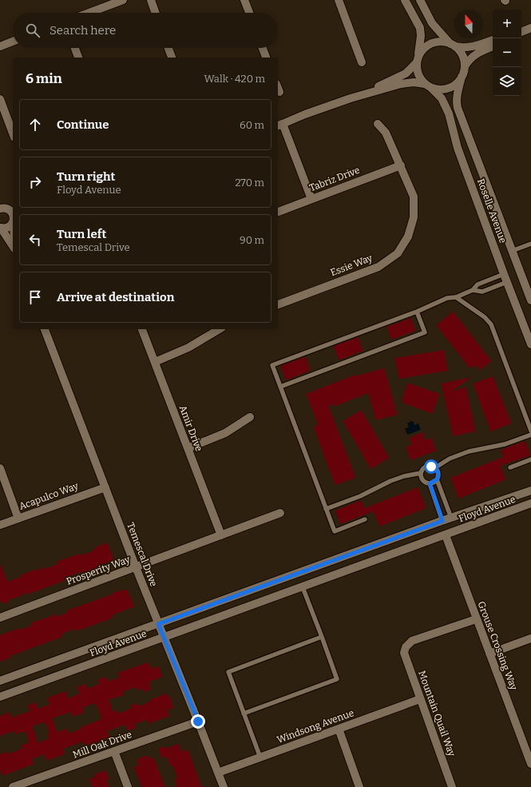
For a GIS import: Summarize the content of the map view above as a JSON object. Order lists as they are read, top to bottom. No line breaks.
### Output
{"streets":{"street":["Tabriz Drive","Roselle Avenue","Essie Way","Amir Drive","Acapulco Way","Floyd Avenue","Temescal Drive","Prosperity Way","Grouse Crossing Way","Mountain Quail Way","Windsong Avenue","Mill Oak Drive"]},"crossings":[["Tabriz Drive","Essie Way"],["Amir Drive","Prosperity Way"],["Acapulco Way","Temescal Drive"],["Floyd Avenue","Temescal Drive"],["Floyd Avenue","Grouse Crossing Way"],["Temescal Drive","Prosperity Way"],["Temescal Drive","Windsong Avenue"],["Temescal Drive","Mill Oak Drive"],["Grouse Crossing Way","Mountain Quail Way"],["Mountain Quail Way","Windsong Avenue"]],"north":"top","page":{"map_buttons":["+","−"],"search":"Search here","heading":["6 min","Walk · 420 m"],"list":[["Continue","60 m"],["Turn right","Floyd Avenue","270 m"],["Turn left","Temescal Drive","90 m"],"Arrive at destination"]}}
